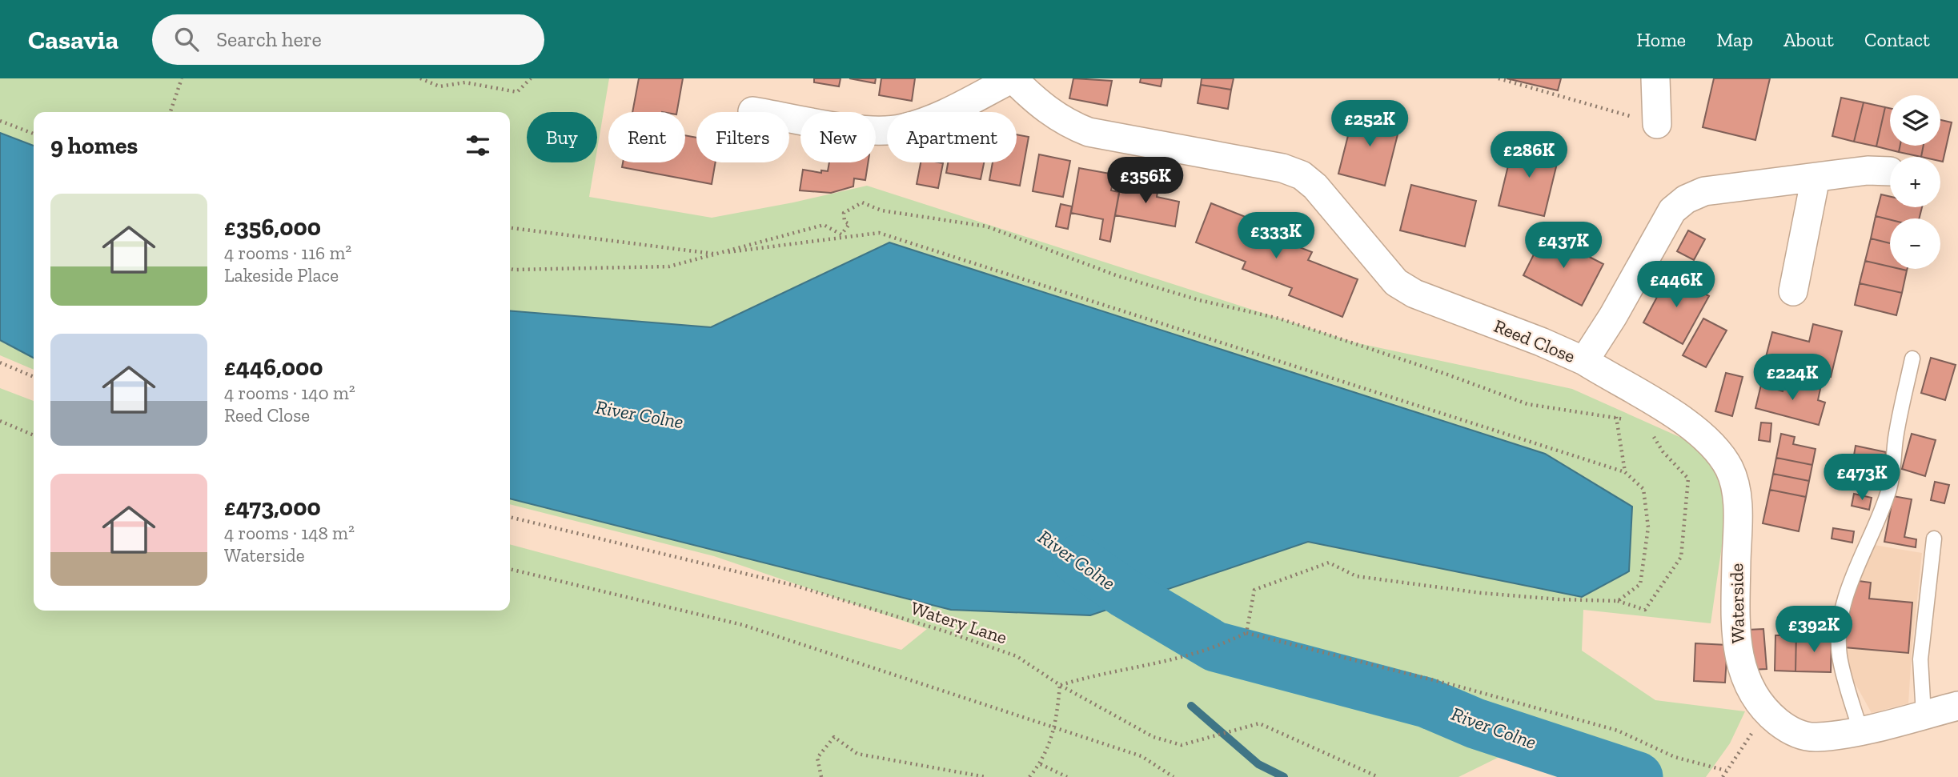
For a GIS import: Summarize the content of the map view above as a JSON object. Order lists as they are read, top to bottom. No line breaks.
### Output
{"streets":{"street":["Reed Close","Waterside"],"path":["Watery Lane"]},"crossings":[["Reed Close","Waterside"]],"water":["River Colne"],"page":{"header":"Casavia","search":"Search here","nav":["Home","Map","About","Contact"],"map_buttons":["+","−"],"price":["£252K","£286K","£356K","£333K","£437K","£446K","£224K","£473K","£392K"],"chip":["Buy","Rent","Filters","New","Apartment"],"heading":"9 homes","list":[{"name":"£356,000","note":"4 rooms · 116 m² · Lakeside Place"},{"name":"£446,000","note":"4 rooms · 140 m² · Reed Close"},{"name":"£473,000","note":"4 rooms · 148 m² · Waterside"}]}}
